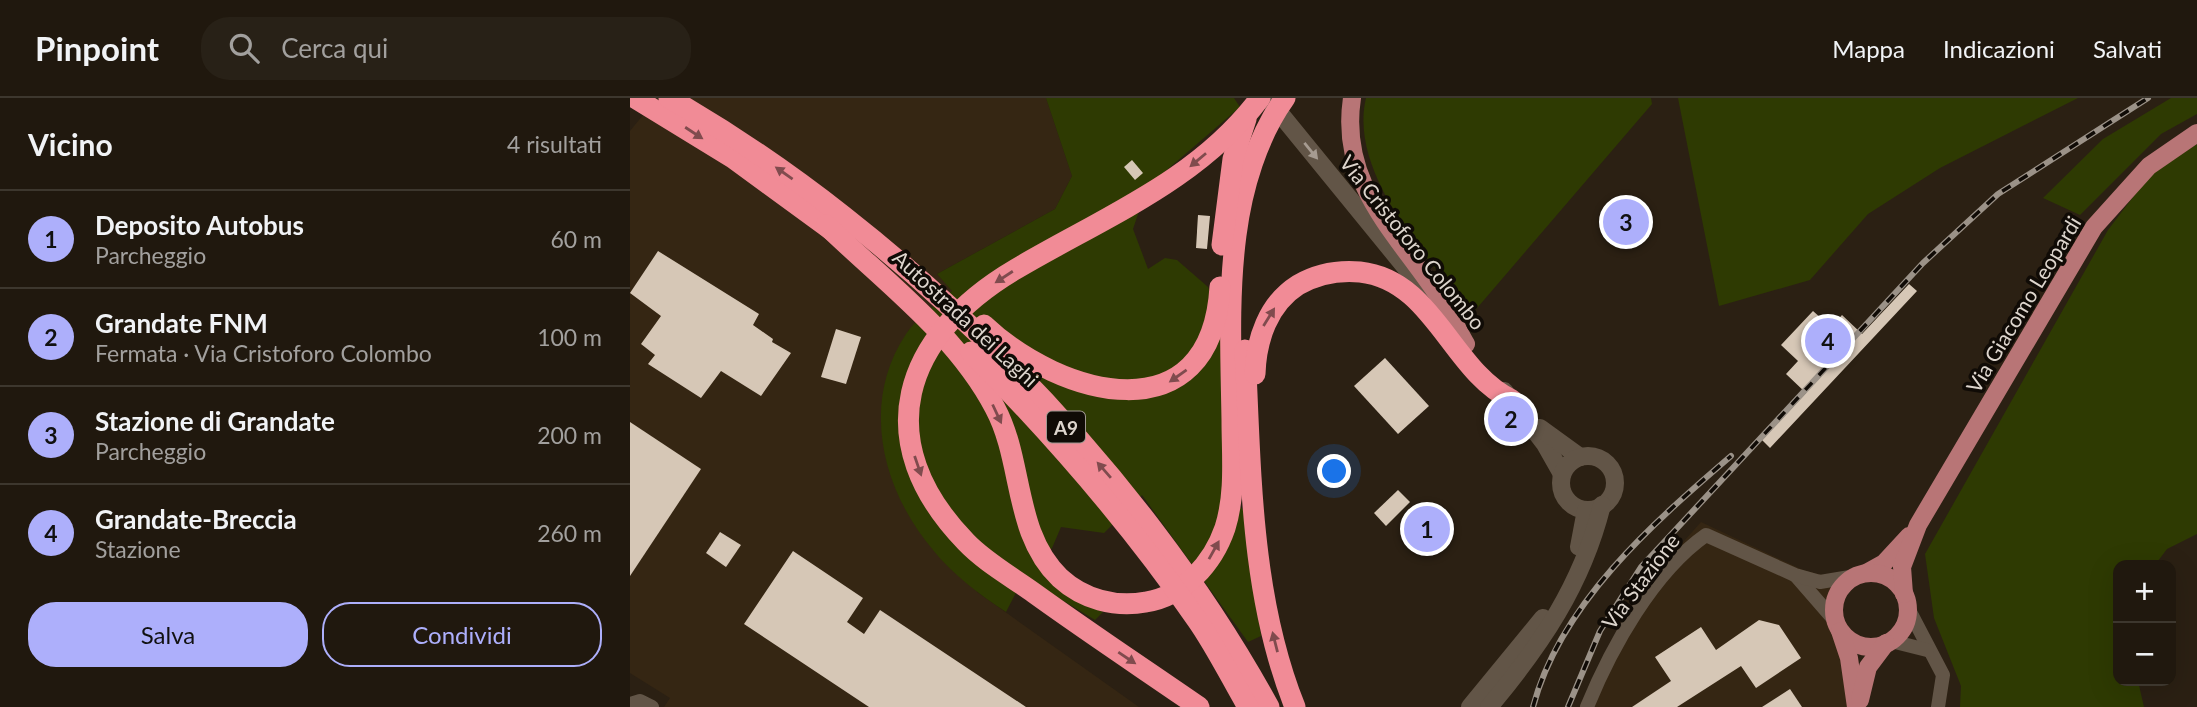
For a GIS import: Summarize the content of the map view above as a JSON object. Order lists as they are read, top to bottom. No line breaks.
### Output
{"streets":{"highway":["Autostrada dei Laghi","A9"],"main road":["Via Giacomo Leopardi"],"street":["Via Cristoforo Colombo","Via Stazione"]},"crossings":[["Via Giacomo Leopardi","Via Stazione"]],"one_way":["Via Cristoforo Colombo"],"page":{"header":"Pinpoint","search":"Cerca qui","nav":["Mappa","Indicazioni","Salvati"],"heading":["Vicino","4 risultati"],"list":[{"mark":"1","name":"Deposito Autobus","note":"Parcheggio","value":"60 m"},{"mark":"2","name":"Grandate FNM","note":"Fermata · Via Cristoforo Colombo","value":"100 m"},{"mark":"3","name":"Stazione di Grandate","note":"Parcheggio","value":"200 m"},{"mark":"4","name":"Grandate-Breccia","note":"Stazione","value":"260 m"}],"pins":["3","4","2","1"],"map_buttons":["+","−"],"buttons":["Salva","Condividi"]}}
